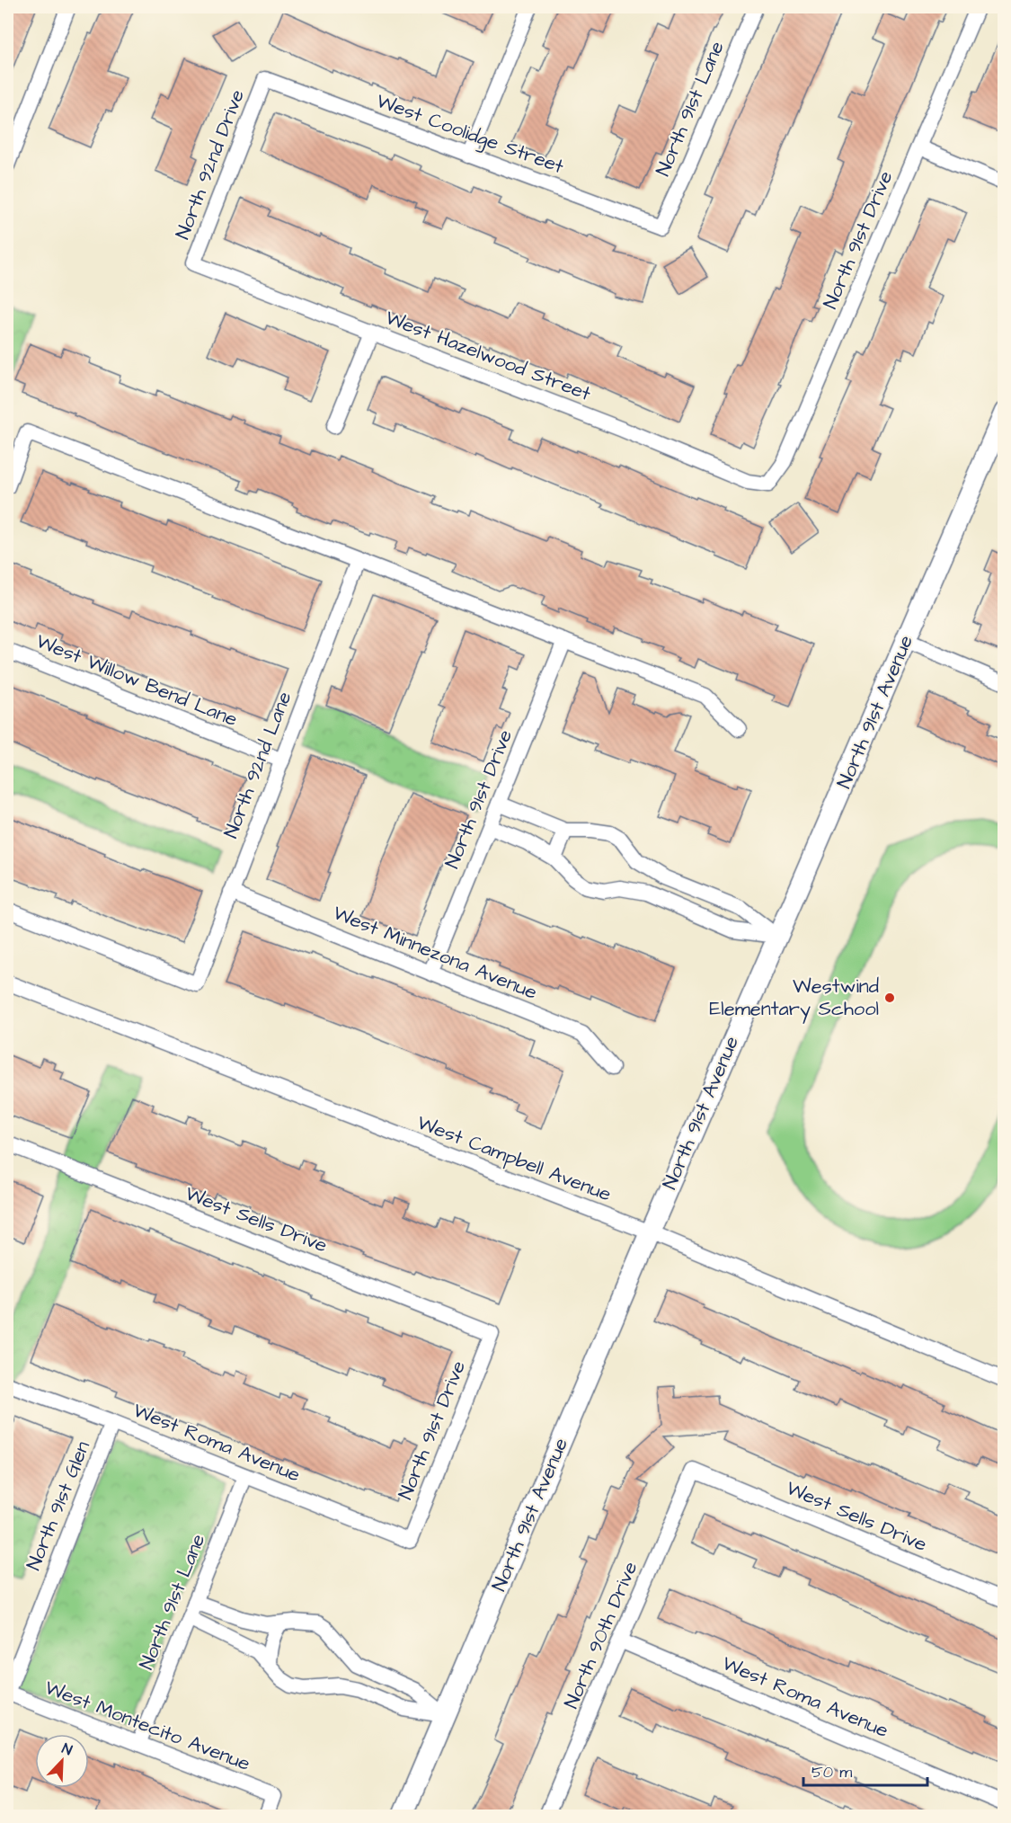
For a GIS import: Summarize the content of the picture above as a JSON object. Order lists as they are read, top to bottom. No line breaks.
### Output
{"streets":{"main road":["North 91st Avenue"],"street":["North 91st Lane","West Coolidge Street","North 92nd Drive","North 91st Drive","West Hazelwood Street","West Willow Bend Lane","North 92nd Lane","West Minnezona Avenue","West Campbell Avenue","West Sells Drive","West Roma Avenue","North 91st Glen","North 90th Drive","West Montecito Avenue"]},"crossings":[["North 91st Lane","West Coolidge Street"],["North 91st Lane","West Roma Avenue"],["North 91st Lane","West Montecito Avenue"],["West Coolidge Street","North 92nd Drive"],["North 92nd Drive","West Hazelwood Street"],["North 91st Drive","West Hazelwood Street"],["North 91st Drive","West Minnezona Avenue"],["North 91st Drive","West Sells Drive"],["North 91st Drive","West Roma Avenue"],["West Willow Bend Lane","North 92nd Lane"],["North 91st Avenue","West Campbell Avenue"],["North 92nd Lane","West Minnezona Avenue"],["West Sells Drive","North 90th Drive"],["West Roma Avenue","North 91st Glen"],["West Roma Avenue","North 90th Drive"],["North 91st Glen","West Montecito Avenue"]],"places":["Westwind Elementary School"],"scale_bar":"50 m","north":"top right"}
